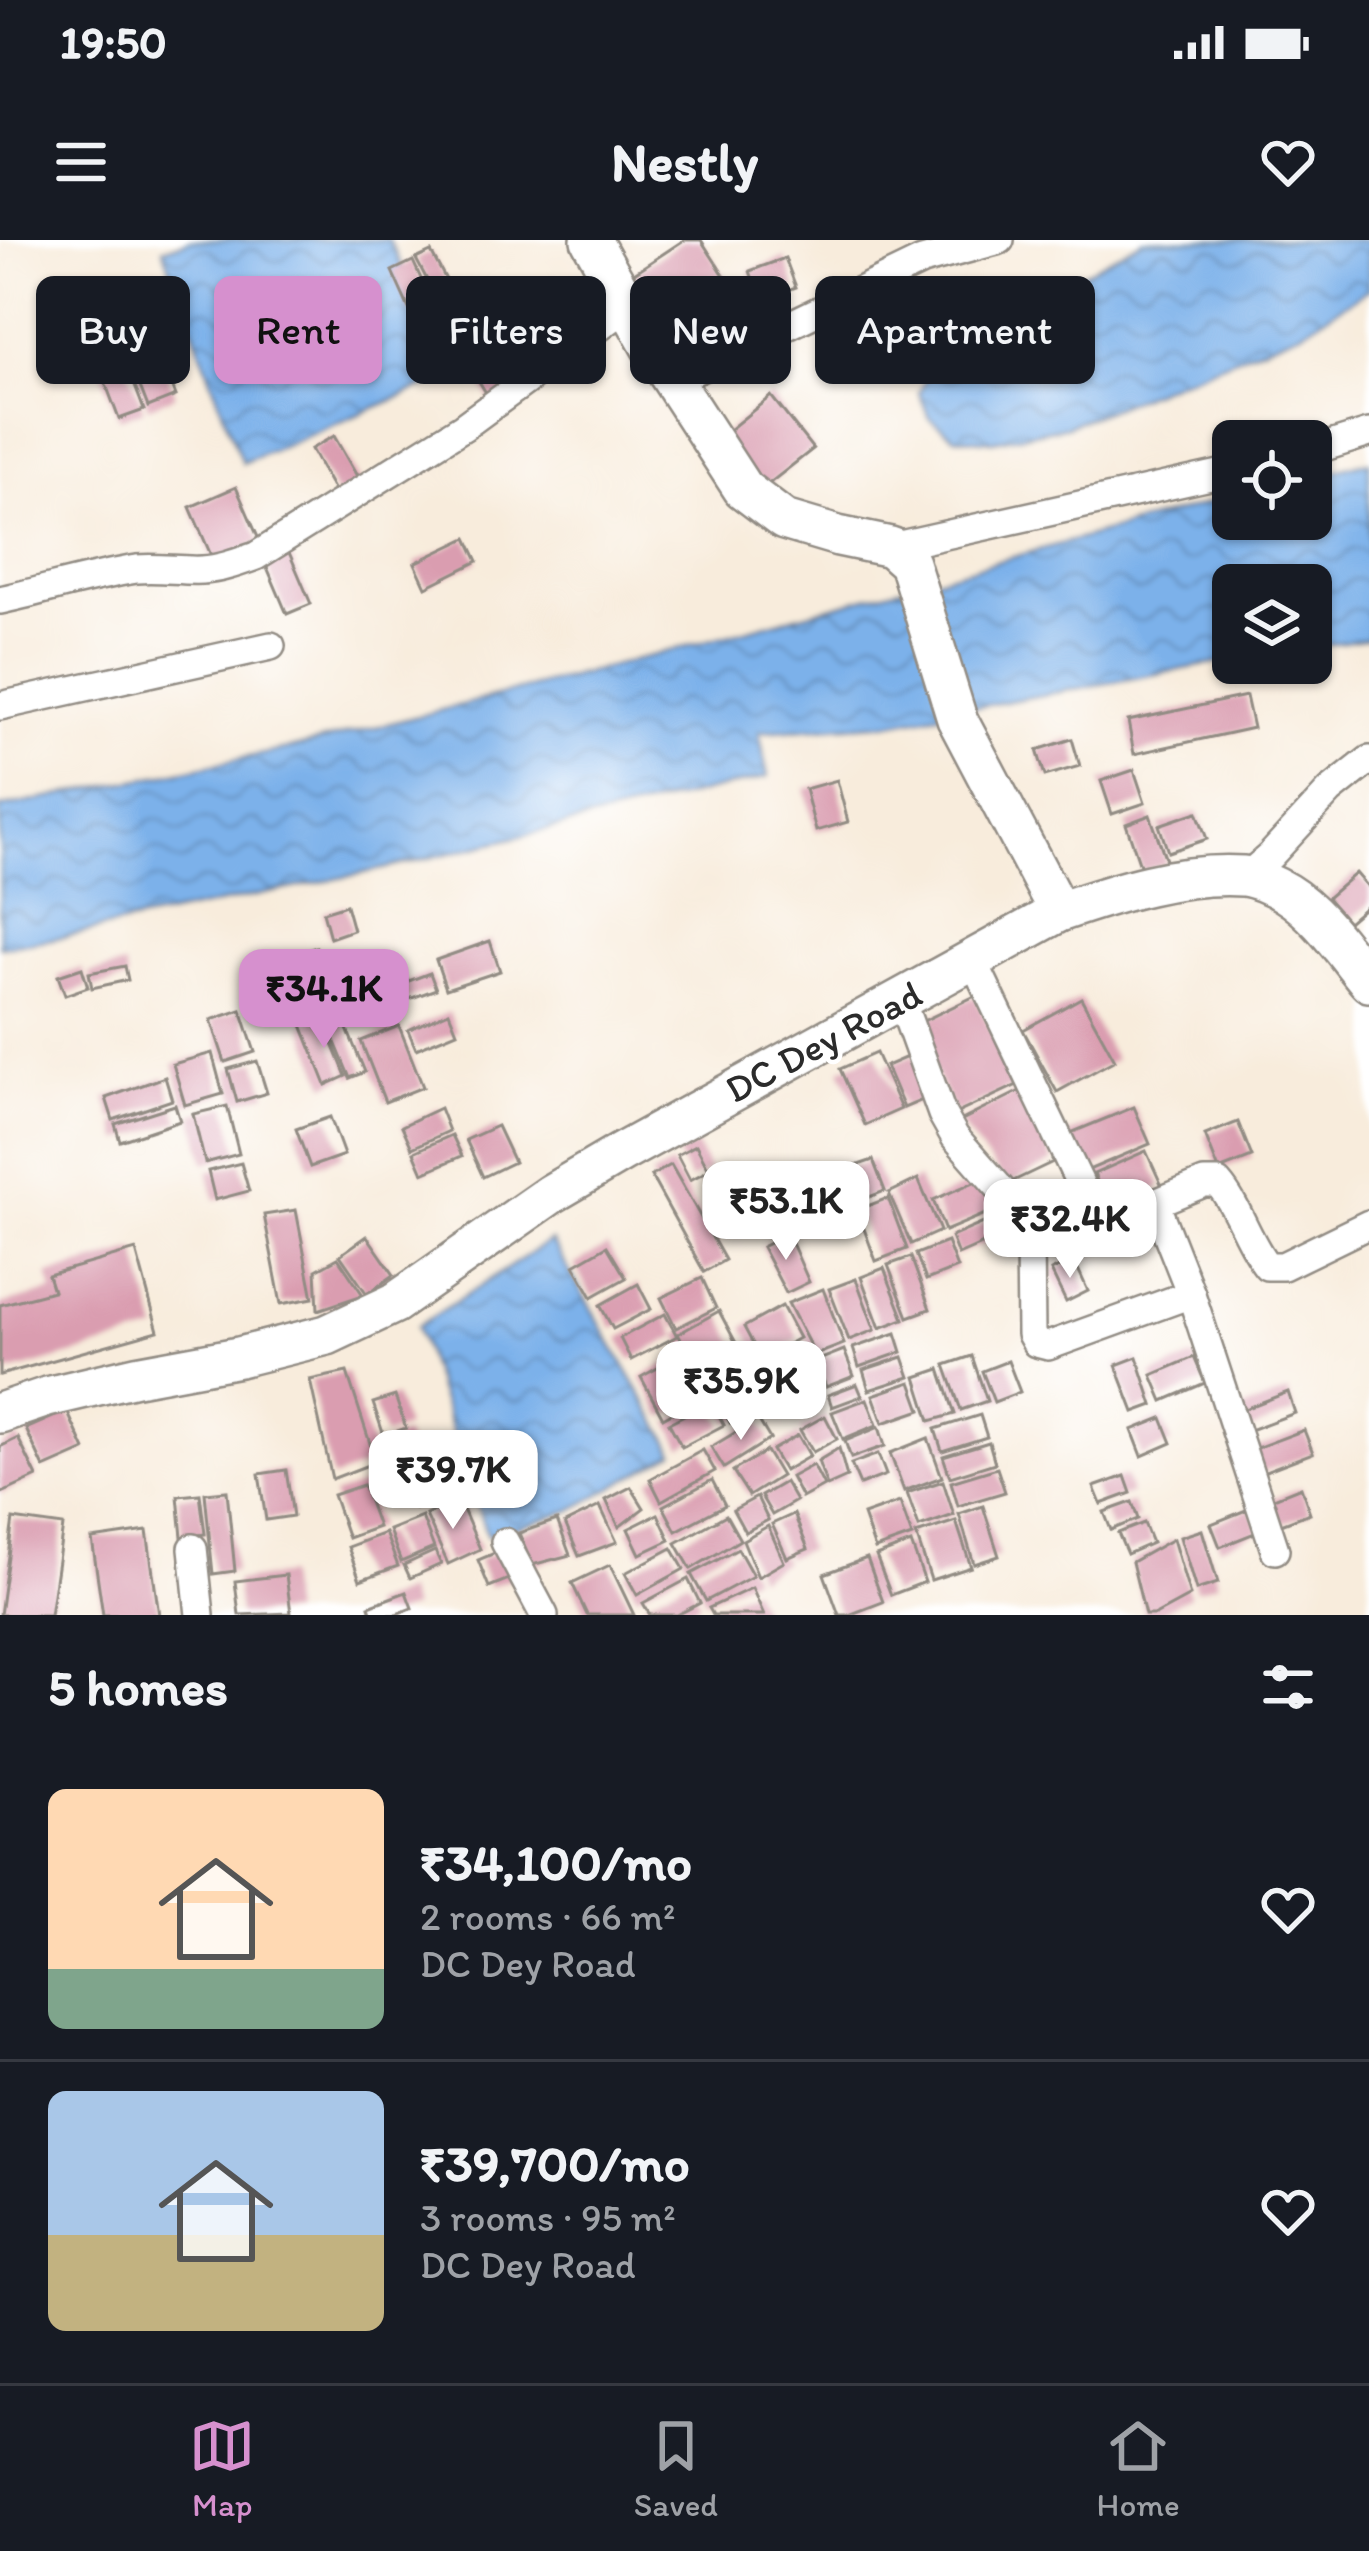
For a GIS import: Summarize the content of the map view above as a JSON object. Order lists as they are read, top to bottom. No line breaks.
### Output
{"streets":{"street":["DC Dey Road"]},"page":{"status":"19:50","header":"Nestly","chip":["Buy","Rent","Filters","New","Apartment"],"price":["₹34.1K","₹53.1K","₹32.4K","₹35.9K","₹39.7K"],"heading":"5 homes","list":[{"name":"₹34,100/mo","note":"2 rooms · 66 m² · DC Dey Road"},{"name":"₹39,700/mo","note":"3 rooms · 95 m² · DC Dey Road"}],"tabs":["Map","Saved","Home"]}}
